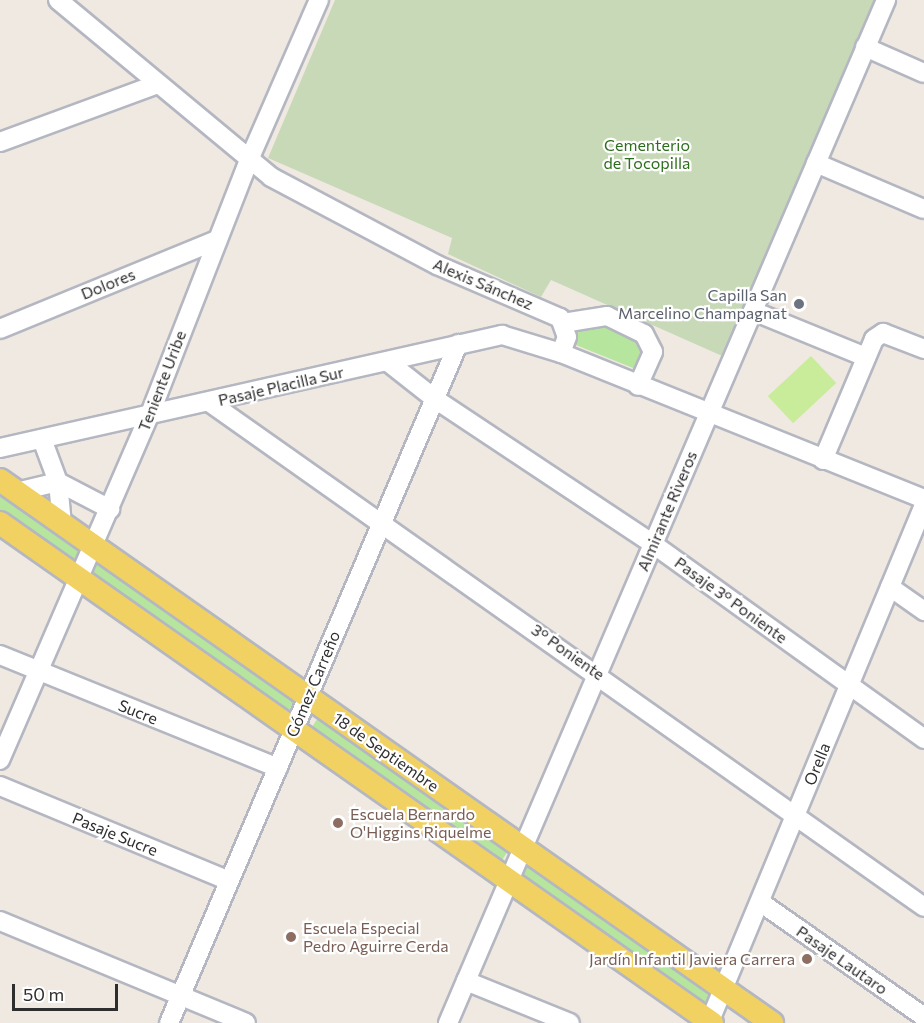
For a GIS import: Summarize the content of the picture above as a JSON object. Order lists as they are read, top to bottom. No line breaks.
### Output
{"streets":{"main road":["18 de Septiembre"],"street":["Dolores","Alexis Sánchez","Teniente Uribe","Pasaje Placilla Sur","Almirante Riveros","Pasaje 3° Poniente","3° Poniente","Gómez Carreño","Sucre","Orella","Pasaje Sucre","Pasaje Lautaro"]},"crossings":[["Dolores","Teniente Uribe"],["Alexis Sánchez","Teniente Uribe"],["Teniente Uribe","Pasaje Placilla Sur"],["Teniente Uribe","Sucre"],["Teniente Uribe","18 de Septiembre"],["Pasaje Placilla Sur","Pasaje 3° Poniente"],["Pasaje Placilla Sur","3° Poniente"],["Pasaje Placilla Sur","Gómez Carreño"],["Almirante Riveros","Pasaje 3° Poniente"],["Almirante Riveros","3° Poniente"],["Almirante Riveros","18 de Septiembre"],["Pasaje 3° Poniente","Gómez Carreño"],["Pasaje 3° Poniente","Orella"],["3° Poniente","Gómez Carreño"],["3° Poniente","Orella"],["Gómez Carreño","Sucre"],["Gómez Carreño","18 de Septiembre"],["Gómez Carreño","Pasaje Sucre"],["18 de Septiembre","Orella"],["Orella","Pasaje Lautaro"]],"parks":["Cementerio de Tocopilla"],"places":["Capilla San Marcelino Champagnat","Escuela Bernardo O'Higgins Riquelme","Escuela Especial Pedro Aguirre Cerda","Jardín Infantil Javiera Carrera"],"scale_bar":"50 m"}
